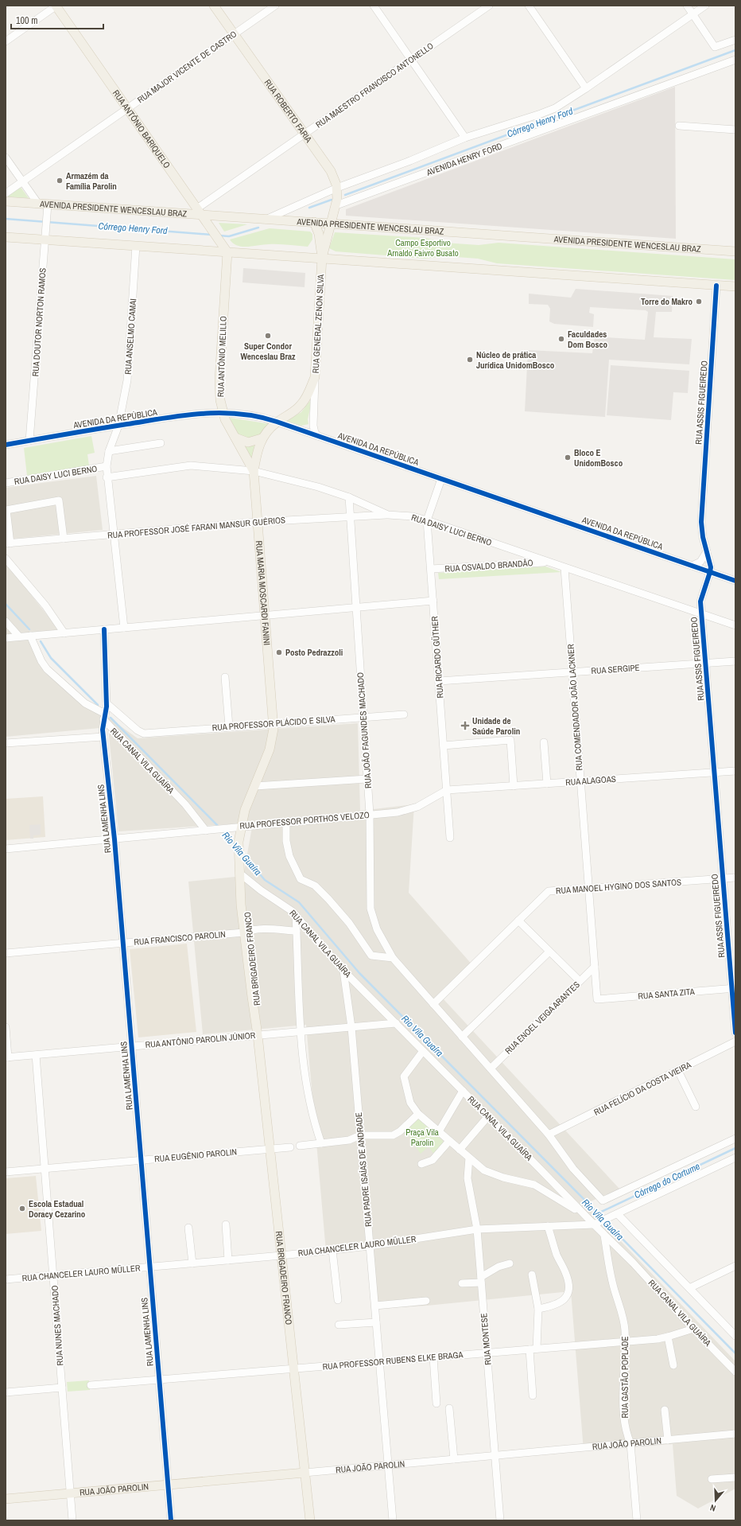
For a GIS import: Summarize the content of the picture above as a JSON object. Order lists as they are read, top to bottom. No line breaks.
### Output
{"streets":{"main road":["RUA ROBERTO FARIA","RUA ANTÔNIO BARIQUELO","AVENIDA PRESIDENTE WENCESLAU BRAZ","RUA GENERAL ZENON SILVA","RUA ANTÔNIO MELILLO","RUA MARIA MOSCARDI FANINI","RUA BRIGADEIRO FRANCO","RUA JOÃO PAROLIN"],"street":["RUA MAJOR VICENTE DE CASTRO","RUA MAESTRO FRANCISCO ANTONELLO","AVENIDA HENRY FORD","RUA DOUTOR NORTON RAMOS","RUA ANSELMO CAMAI","RUA ASSIS FIGUEIREDO","AVENIDA DA REPÚBLICA","RUA DAISY LUCI BERNO","RUA PROFESSOR JOSÉ FARANI MANSUR GUÉRIOS","RUA OSVALDO BRANDÃO","RUA RICARDO GÜTHER","RUA SERGIPE","RUA COMENDADOR JOÃO LACKNER","RUA PROFESSOR PLÁCIDO E SILVA","RUA JOÃO FAGUNDES MACHADO","RUA CANAL VILA GUAÍRA","RUA ALAGOAS","RUA LAMENHA LINS","RUA PROFESSOR PORTHOS VELOZO","RUA MANOEL HYGINO DOS SANTOS","RUA FRANCISCO PAROLIN","RUA SANTA ZITA","RUA ENOEL VEIGA ARANTES","RUA ANTÔNIO PAROLIN JÚNIOR","RUA FELÍCIO DA COSTA VIEIRA","RUA EUGÊNIO PAROLIN","RUA PADRE ISAÍAS DE ANDRADE","RUA CHANCELER LAURO MÜLLER","RUA NUNES MACHADO","RUA MONTESE","RUA PROFESSOR RUBENS ELKE BRAGA","RUA GASTÃO POPLADE"]},"crossings":[["RUA MAJOR VICENTE DE CASTRO","RUA ROBERTO FARIA"],["RUA MAJOR VICENTE DE CASTRO","RUA ANTÔNIO BARIQUELO"],["RUA MAESTRO FRANCISCO ANTONELLO","RUA ROBERTO FARIA"],["RUA MAESTRO FRANCISCO ANTONELLO","RUA ANTÔNIO BARIQUELO"],["RUA MAESTRO FRANCISCO ANTONELLO","AVENIDA PRESIDENTE WENCESLAU BRAZ"],["RUA ROBERTO FARIA","AVENIDA HENRY FORD"],["RUA ROBERTO FARIA","AVENIDA PRESIDENTE WENCESLAU BRAZ"],["RUA ROBERTO FARIA","RUA GENERAL ZENON SILVA"],["RUA ANTÔNIO BARIQUELO","AVENIDA PRESIDENTE WENCESLAU BRAZ"],["RUA ANTÔNIO BARIQUELO","RUA ANTÔNIO MELILLO"],["AVENIDA HENRY FORD","AVENIDA PRESIDENTE WENCESLAU BRAZ"],["AVENIDA PRESIDENTE WENCESLAU BRAZ","RUA DOUTOR NORTON RAMOS"],["AVENIDA PRESIDENTE WENCESLAU BRAZ","RUA GENERAL ZENON SILVA"],["RUA DOUTOR NORTON RAMOS","AVENIDA DA REPÚBLICA"],["RUA GENERAL ZENON SILVA","AVENIDA DA REPÚBLICA"],["RUA GENERAL ZENON SILVA","RUA MARIA MOSCARDI FANINI"],["RUA ANSELMO CAMAI","AVENIDA DA REPÚBLICA"],["RUA ANSELMO CAMAI","RUA DAISY LUCI BERNO"],["RUA ANSELMO CAMAI","RUA PROFESSOR JOSÉ FARANI MANSUR GUÉRIOS"],["RUA ANTÔNIO MELILLO","AVENIDA DA REPÚBLICA"],["RUA ANTÔNIO MELILLO","RUA DAISY LUCI BERNO"],["RUA ANTÔNIO MELILLO","RUA MARIA MOSCARDI FANINI"],["RUA ASSIS FIGUEIREDO","AVENIDA DA REPÚBLICA"],["RUA ASSIS FIGUEIREDO","RUA DAISY LUCI BERNO"],["RUA ASSIS FIGUEIREDO","RUA SERGIPE"],["RUA ASSIS FIGUEIREDO","RUA ALAGOAS"],["RUA ASSIS FIGUEIREDO","RUA MANOEL HYGINO DOS SANTOS"],["RUA ASSIS FIGUEIREDO","RUA SANTA ZITA"],["AVENIDA DA REPÚBLICA","RUA MARIA MOSCARDI FANINI"],["AVENIDA DA REPÚBLICA","RUA RICARDO GÜTHER"],["RUA DAISY LUCI BERNO","RUA PROFESSOR JOSÉ FARANI MANSUR GUÉRIOS"],["RUA DAISY LUCI BERNO","RUA OSVALDO BRANDÃO"],["RUA DAISY LUCI BERNO","RUA MARIA MOSCARDI FANINI"],["RUA DAISY LUCI BERNO","RUA RICARDO GÜTHER"],["RUA DAISY LUCI BERNO","RUA COMENDADOR JOÃO LACKNER"],["RUA DAISY LUCI BERNO","RUA JOÃO FAGUNDES MACHADO"],["RUA PROFESSOR JOSÉ FARANI MANSUR GUÉRIOS","RUA MARIA MOSCARDI FANINI"],["RUA PROFESSOR JOSÉ FARANI MANSUR GUÉRIOS","RUA JOÃO FAGUNDES MACHADO"],["RUA OSVALDO BRANDÃO","RUA RICARDO GÜTHER"],["RUA MARIA MOSCARDI FANINI","RUA PROFESSOR PLÁCIDO E SILVA"],["RUA MARIA MOSCARDI FANINI","RUA PROFESSOR PORTHOS VELOZO"],["RUA MARIA MOSCARDI FANINI","RUA BRIGADEIRO FRANCO"],["RUA RICARDO GÜTHER","RUA SERGIPE"],["RUA RICARDO GÜTHER","RUA ALAGOAS"],["RUA RICARDO GÜTHER","RUA PROFESSOR PORTHOS VELOZO"],["RUA SERGIPE","RUA COMENDADOR JOÃO LACKNER"],["RUA COMENDADOR JOÃO LACKNER","RUA ALAGOAS"],["RUA COMENDADOR JOÃO LACKNER","RUA MANOEL HYGINO DOS SANTOS"],["RUA COMENDADOR JOÃO LACKNER","RUA SANTA ZITA"],["RUA COMENDADOR JOÃO LACKNER","RUA ENOEL VEIGA ARANTES"],["RUA PROFESSOR PLÁCIDO E SILVA","RUA JOÃO FAGUNDES MACHADO"],["RUA PROFESSOR PLÁCIDO E SILVA","RUA CANAL VILA GUAÍRA"],["RUA JOÃO FAGUNDES MACHADO","RUA PROFESSOR PORTHOS VELOZO"],["RUA CANAL VILA GUAÍRA","RUA LAMENHA LINS"],["RUA CANAL VILA GUAÍRA","RUA PROFESSOR PORTHOS VELOZO"],["RUA CANAL VILA GUAÍRA","RUA BRIGADEIRO FRANCO"],["RUA CANAL VILA GUAÍRA","RUA ANTÔNIO PAROLIN JÚNIOR"],["RUA CANAL VILA GUAÍRA","RUA PADRE ISAÍAS DE ANDRADE"],["RUA CANAL VILA GUAÍRA","RUA CHANCELER LAURO MÜLLER"],["RUA CANAL VILA GUAÍRA","RUA PROFESSOR RUBENS ELKE BRAGA"],["RUA CANAL VILA GUAÍRA","RUA GASTÃO POPLADE"],["RUA ALAGOAS","RUA PROFESSOR PORTHOS VELOZO"],["RUA LAMENHA LINS","RUA PROFESSOR PORTHOS VELOZO"],["RUA LAMENHA LINS","RUA FRANCISCO PAROLIN"],["RUA LAMENHA LINS","RUA ANTÔNIO PAROLIN JÚNIOR"],["RUA LAMENHA LINS","RUA EUGÊNIO PAROLIN"],["RUA LAMENHA LINS","RUA CHANCELER LAURO MÜLLER"],["RUA LAMENHA LINS","RUA PROFESSOR RUBENS ELKE BRAGA"],["RUA LAMENHA LINS","RUA JOÃO PAROLIN"],["RUA PROFESSOR PORTHOS VELOZO","RUA BRIGADEIRO FRANCO"],["RUA FRANCISCO PAROLIN","RUA BRIGADEIRO FRANCO"],["RUA BRIGADEIRO FRANCO","RUA ANTÔNIO PAROLIN JÚNIOR"],["RUA BRIGADEIRO FRANCO","RUA EUGÊNIO PAROLIN"],["RUA BRIGADEIRO FRANCO","RUA CHANCELER LAURO MÜLLER"],["RUA BRIGADEIRO FRANCO","RUA PROFESSOR RUBENS ELKE BRAGA"],["RUA BRIGADEIRO FRANCO","RUA JOÃO PAROLIN"],["RUA ANTÔNIO PAROLIN JÚNIOR","RUA PADRE ISAÍAS DE ANDRADE"],["RUA ANTÔNIO PAROLIN JÚNIOR","RUA NUNES MACHADO"],["RUA EUGÊNIO PAROLIN","RUA NUNES MACHADO"],["RUA PADRE ISAÍAS DE ANDRADE","RUA CHANCELER LAURO MÜLLER"],["RUA PADRE ISAÍAS DE ANDRADE","RUA PROFESSOR RUBENS ELKE BRAGA"],["RUA PADRE ISAÍAS DE ANDRADE","RUA JOÃO PAROLIN"],["RUA CHANCELER LAURO MÜLLER","RUA NUNES MACHADO"],["RUA CHANCELER LAURO MÜLLER","RUA MONTESE"],["RUA NUNES MACHADO","RUA JOÃO PAROLIN"],["RUA MONTESE","RUA PROFESSOR RUBENS ELKE BRAGA"],["RUA MONTESE","RUA JOÃO PAROLIN"],["RUA PROFESSOR RUBENS ELKE BRAGA","RUA GASTÃO POPLADE"],["RUA GASTÃO POPLADE","RUA JOÃO PAROLIN"]],"water":["Córrego Henry Ford","Rio Vila Guaíra","Córrego do Cortume"],"parks":["Campo Esportivo Arnaldo Faivro Busato","Praça Vila Parolin"],"places":{"other":["Armazém da Família Parolin","Torre do Makro","Super Condor Wenceslau Braz","Faculdades Dom Bosco","Núcleo de prática Jurídica UnidomBosco","Bloco E UnidomBosco","Posto Pedrazzoli","Escola Estadual Doracy Cezarino"],"health":["Unidade de Saúde Parolin"]},"scale_bar":"100 m","north":"bottom"}
